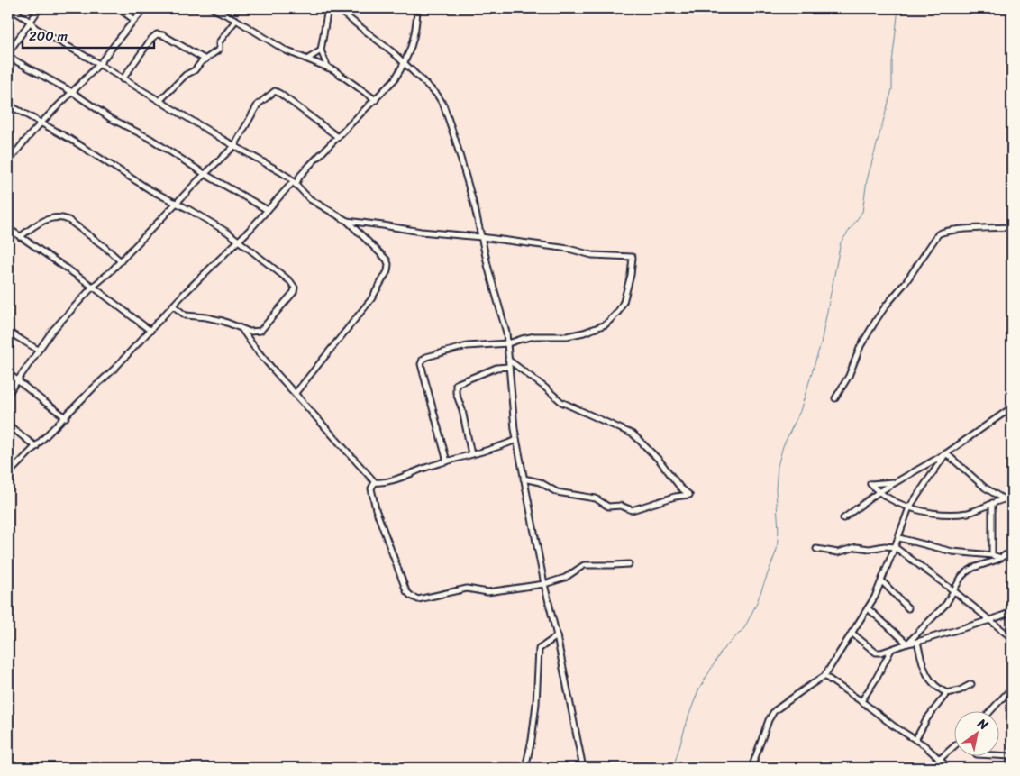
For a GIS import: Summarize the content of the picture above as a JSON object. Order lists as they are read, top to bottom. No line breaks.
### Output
{"scale_bar":"200 m","north":"top right"}
